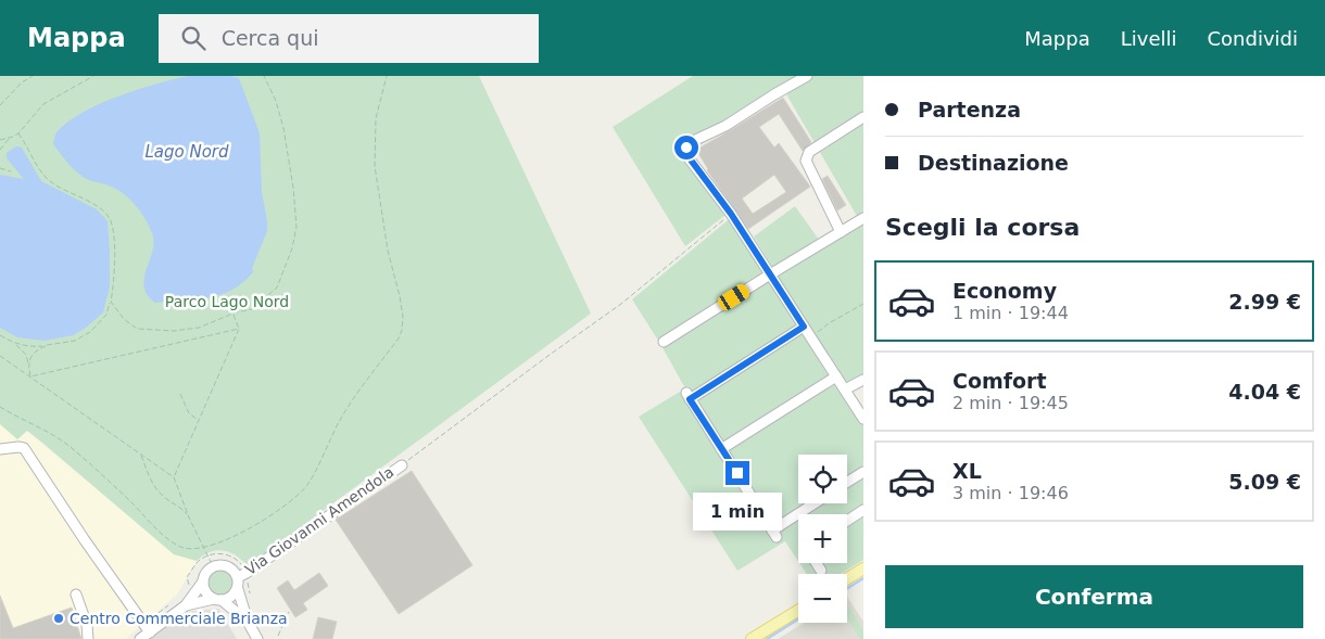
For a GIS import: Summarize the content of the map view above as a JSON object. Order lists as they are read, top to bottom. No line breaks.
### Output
{"streets":{"street":["Via Giovanni Amendola"]},"water":["Lago Nord"],"parks":["Parco Lago Nord"],"places":["Centro Commerciale Brianza"],"page":{"header":"Mappa","search":"Cerca qui","nav":["Mappa","Livelli","Condividi"],"banner":["Partenza","Destinazione"],"heading":"Scegli la corsa","list":[{"name":"Economy","note":"1 min · 19:44","value":"2.99 €"},{"name":"Comfort","note":"2 min · 19:45","value":"4.04 €"},{"name":"XL","note":"3 min · 19:46","value":"5.09 €"}],"map_buttons":["+","−"],"bubble":"1 min","buttons":"Conferma"}}
